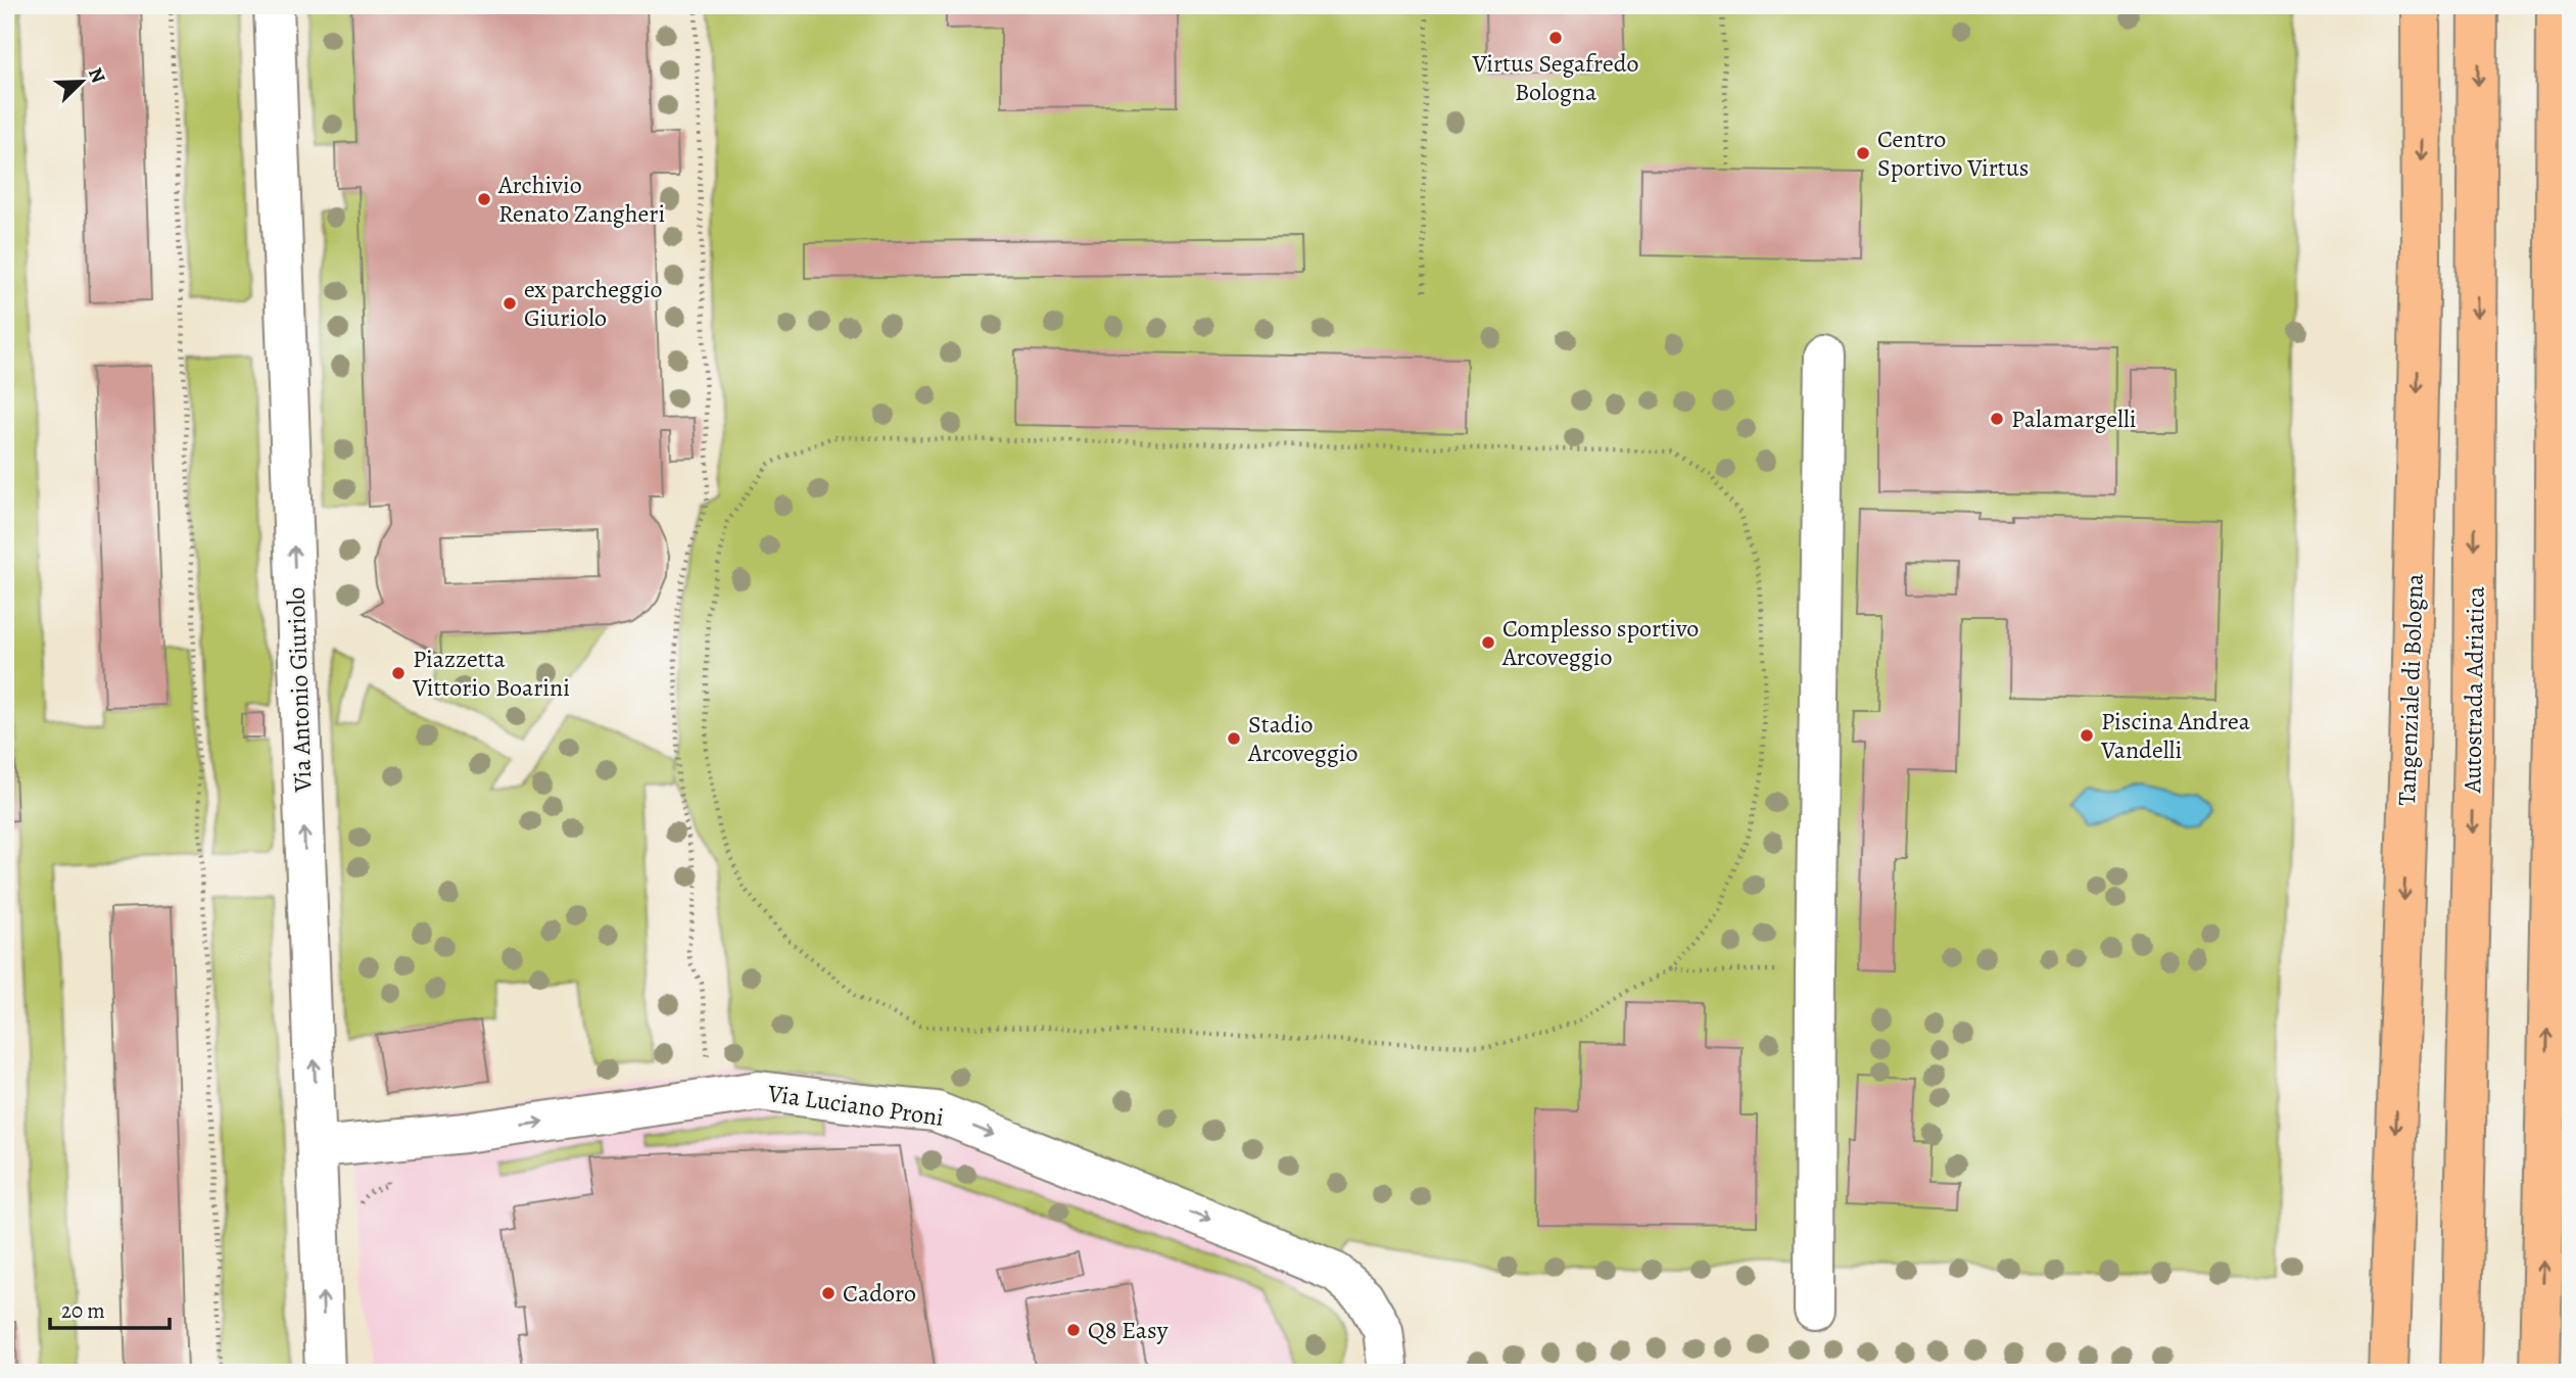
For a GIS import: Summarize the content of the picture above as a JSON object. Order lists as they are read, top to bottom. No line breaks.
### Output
{"streets":{"highway":["Tangenziale di Bologna","Autostrada Adriatica"],"street":["Via Antonio Giuriolo","Via Luciano Proni"]},"crossings":[["Via Antonio Giuriolo","Via Luciano Proni"]],"one_way":["Via Antonio Giuriolo","Via Luciano Proni"],"places":["Virtus Segafredo Bologna","Centro Sportivo Virtus","Archivio Renato Zangheri","ex parcheggio Giuriolo","Palamargelli","Complesso sportivo Arcoveggio","Piazzetta Vittorio Boarini","Piscina Andrea Vandelli","Stadio Arcoveggio","Cadoro","Q8 Easy"],"scale_bar":"20 m","north":"top right"}
